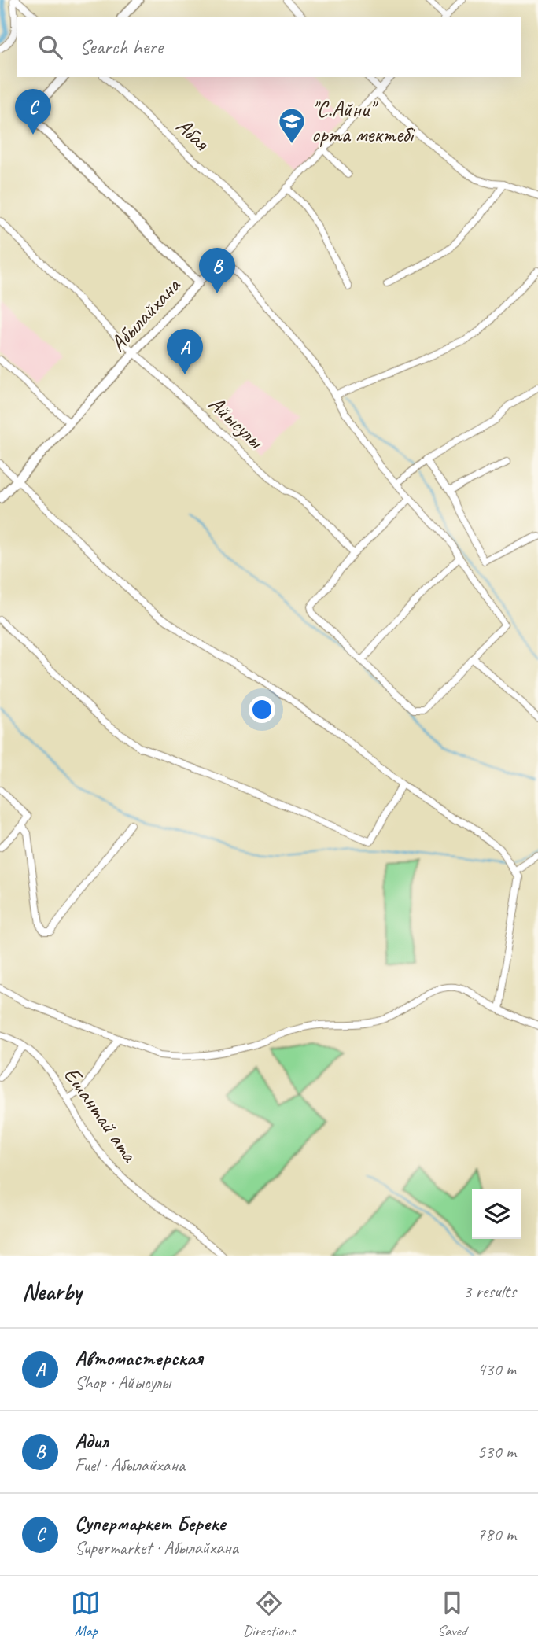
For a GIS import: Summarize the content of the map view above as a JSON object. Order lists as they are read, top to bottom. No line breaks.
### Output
{"streets":{"main road":["Абылайхана"],"street":["Абая","Айысулы","Ешантай ата"]},"crossings":[["Абылайхана","Айысулы"]],"places":{"school or university":["\"С.Айни\" орта мектебі"]},"page":{"search":"Search here","pins":["C","B","A"],"heading":["Nearby","3 results"],"list":[{"mark":"A","name":"Автомастерская","note":"Shop · Айысулы","value":"430 m"},{"mark":"B","name":"Адил","note":"Fuel · Абылайхана","value":"530 m"},{"mark":"C","name":"Супермаркет Береке","note":"Supermarket · Абылайхана","value":"780 m"}],"nav":["Map","Directions","Saved"]}}
